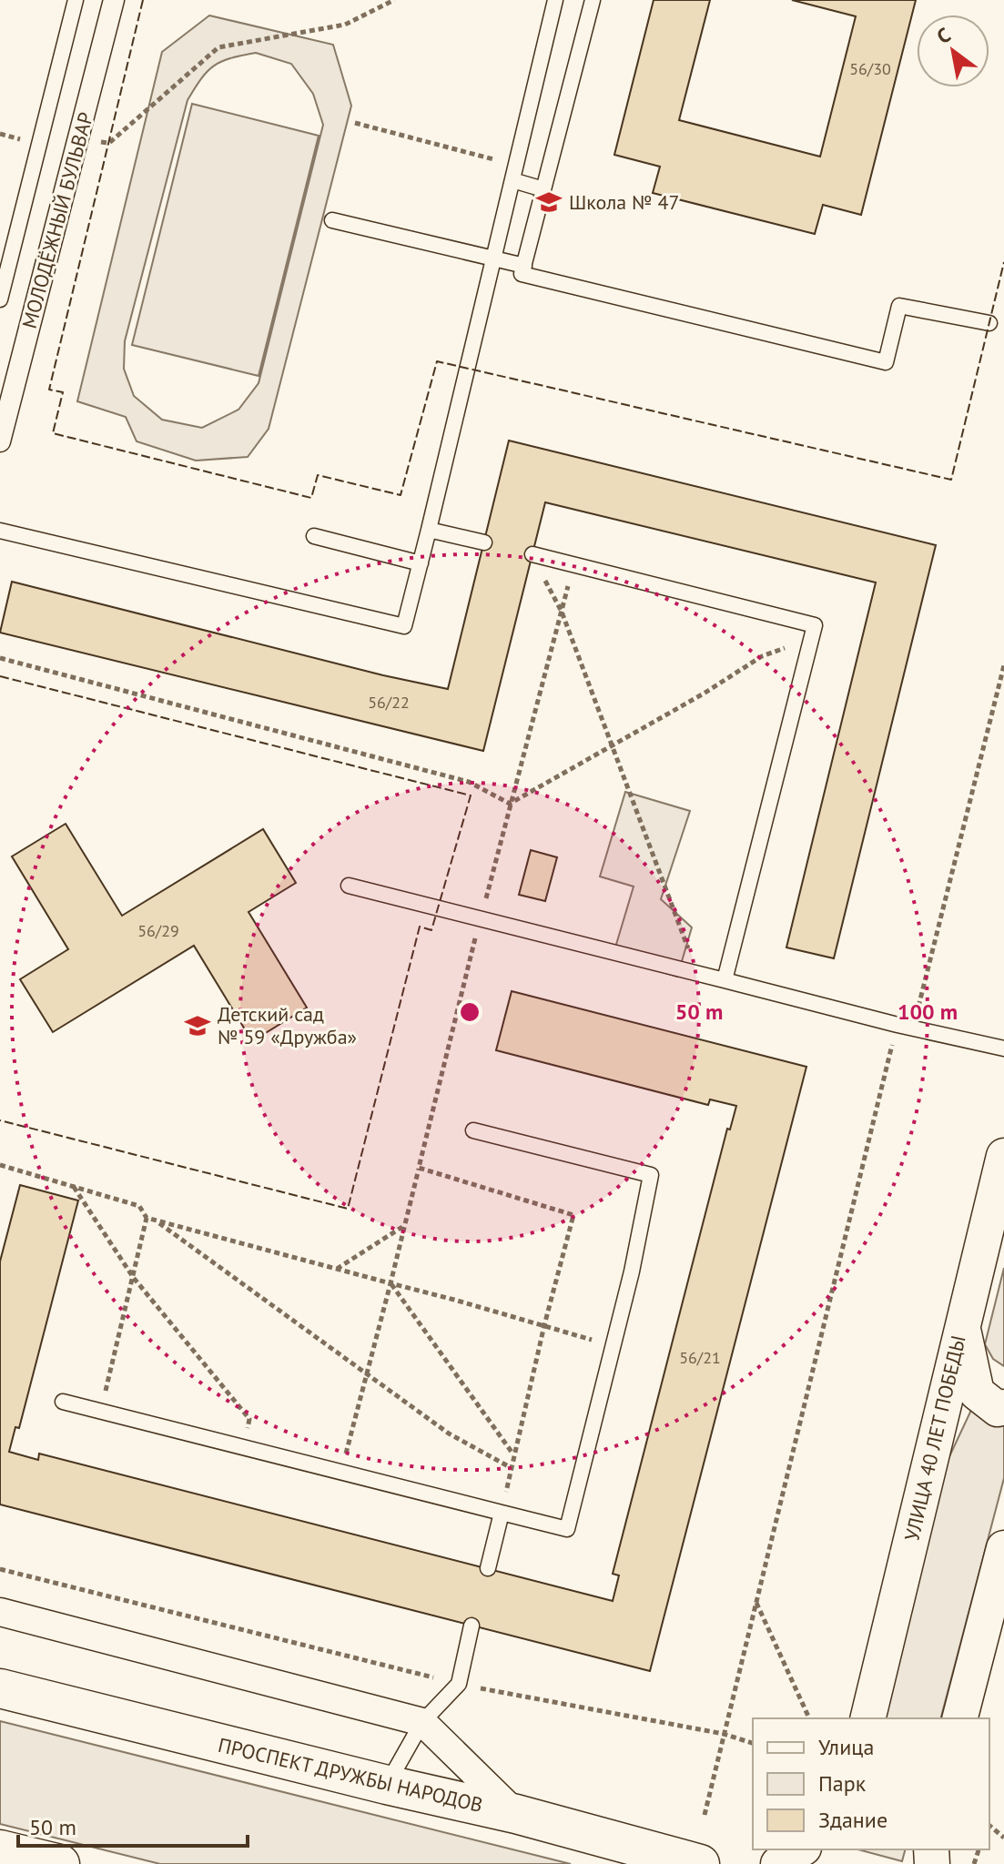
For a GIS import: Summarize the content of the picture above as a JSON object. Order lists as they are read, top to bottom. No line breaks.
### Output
{"streets":{"main road":["ПРОСПЕКТ ДРУЖБЫ НАРОДОВ"],"street":["МОЛОДЁЖНЫЙ БУЛЬВАР","УЛИЦА 40 ЛЕТ ПОБЕДЫ"]},"places":{"school or university":["Школа № 47","Детский сад № 59 «Дружба»"]},"house_numbers":["56/30","56/22","56/29","56/21"],"legend":["Улица","Парк","Здание"],"scale_bar":"50 m","north":"top left","rings":["50 m","100 m"]}
